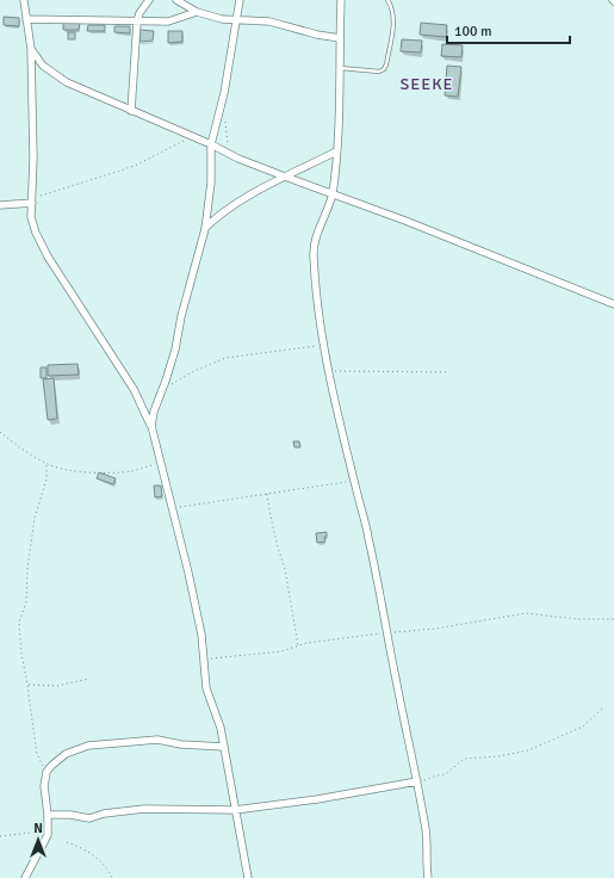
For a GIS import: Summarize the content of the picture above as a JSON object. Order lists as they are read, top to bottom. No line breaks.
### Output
{"districts":["SEEKE"],"scale_bar":"100 m","north":"top"}
